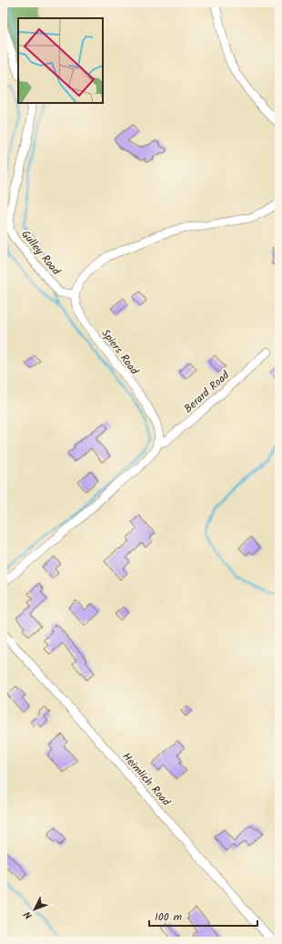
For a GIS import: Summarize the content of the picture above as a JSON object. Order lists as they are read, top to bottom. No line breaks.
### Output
{"streets":{"street":["Gulley Road","Spiers Road","Berard Road","Heimlich Road"]},"crossings":[["Gulley Road","Spiers Road"],["Spiers Road","Berard Road"]],"scale_bar":"100 m","north":"bottom left"}
